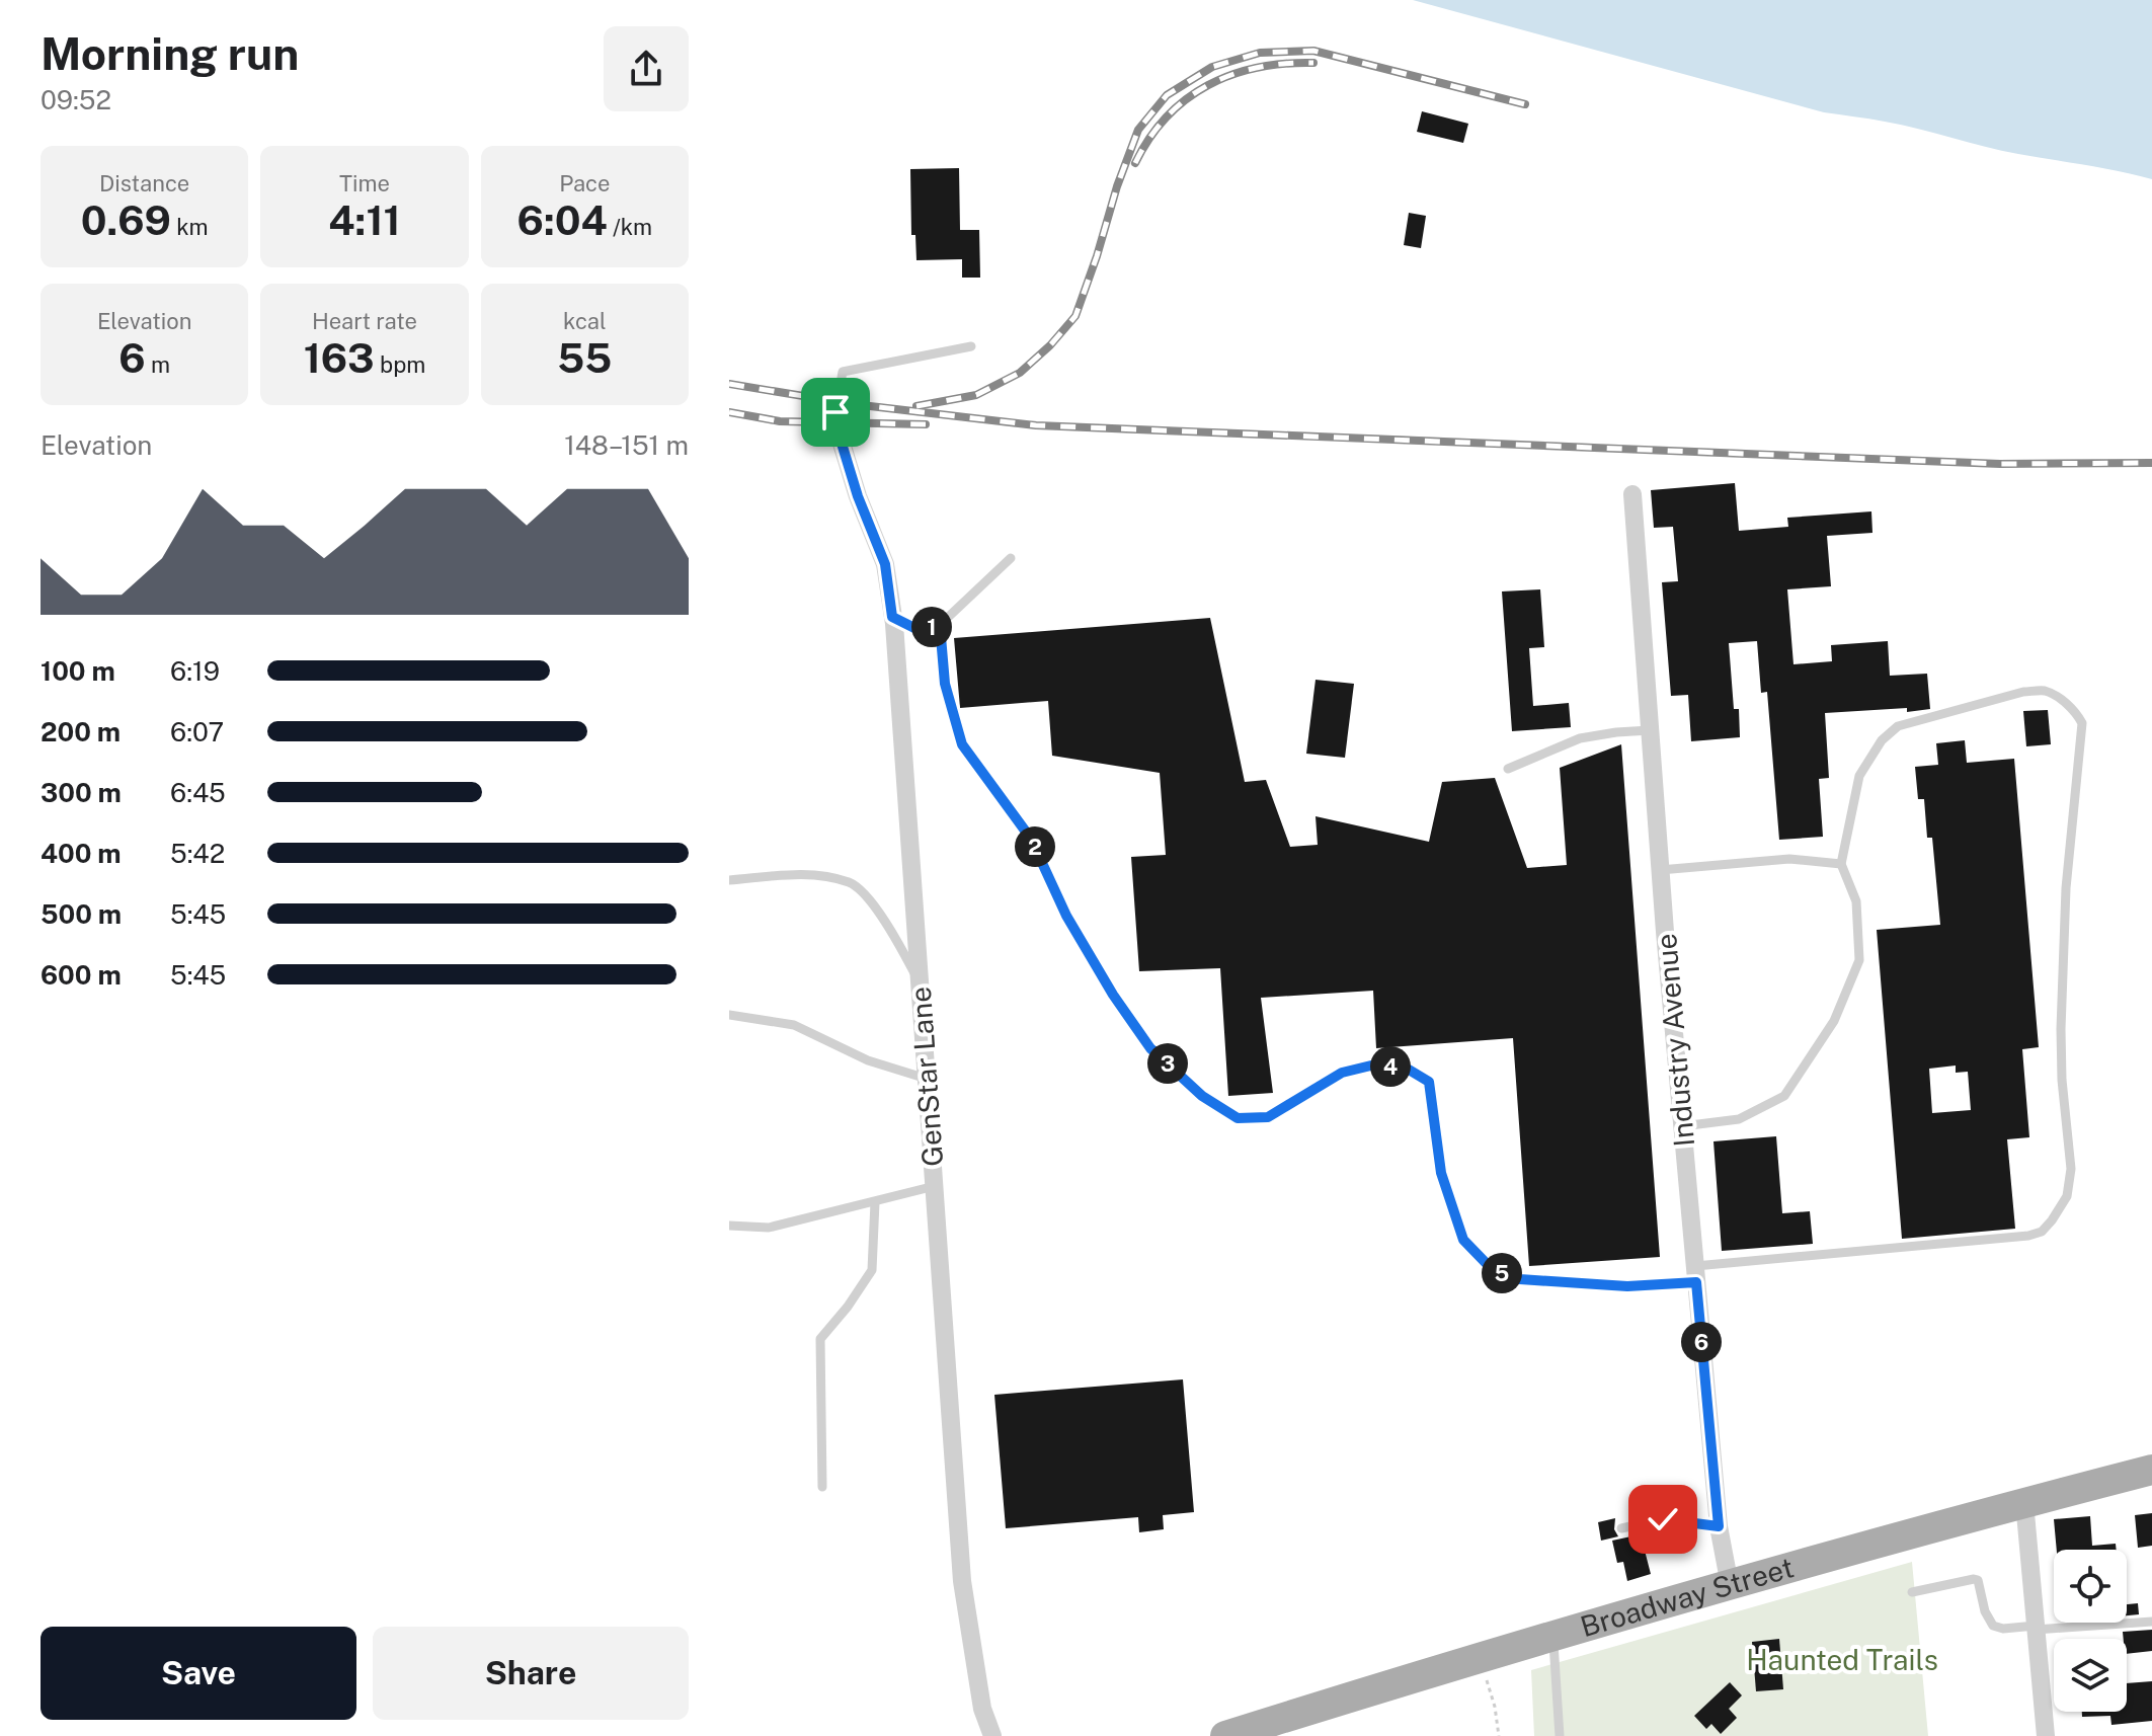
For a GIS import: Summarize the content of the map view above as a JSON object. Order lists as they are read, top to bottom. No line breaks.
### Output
{"streets":{"main road":["Broadway Street"],"street":["Industry Avenue","GenStar Lane"]},"crossings":[["Industry Avenue","Broadway Street"]],"parks":["Haunted Trails"],"page":{"heading":["Morning run","09:52"],"stats":[["Distance","0.69 km"],["Time","4:11"],["Pace","6:04 /km"],["Elevation","6 m"],["Heart rate","163 bpm"],["kcal","55"]],"chart":["Elevation","148–151 m"],"pins":["1","2","3","4","5","6"],"list":[{"name":"100 m","note":"6:19"},{"name":"200 m","note":"6:07"},{"name":"300 m","note":"6:45"},{"name":"400 m","note":"5:42"},{"name":"500 m","note":"5:45"},{"name":"600 m","note":"5:45"}],"buttons":["Save","Share"]}}
